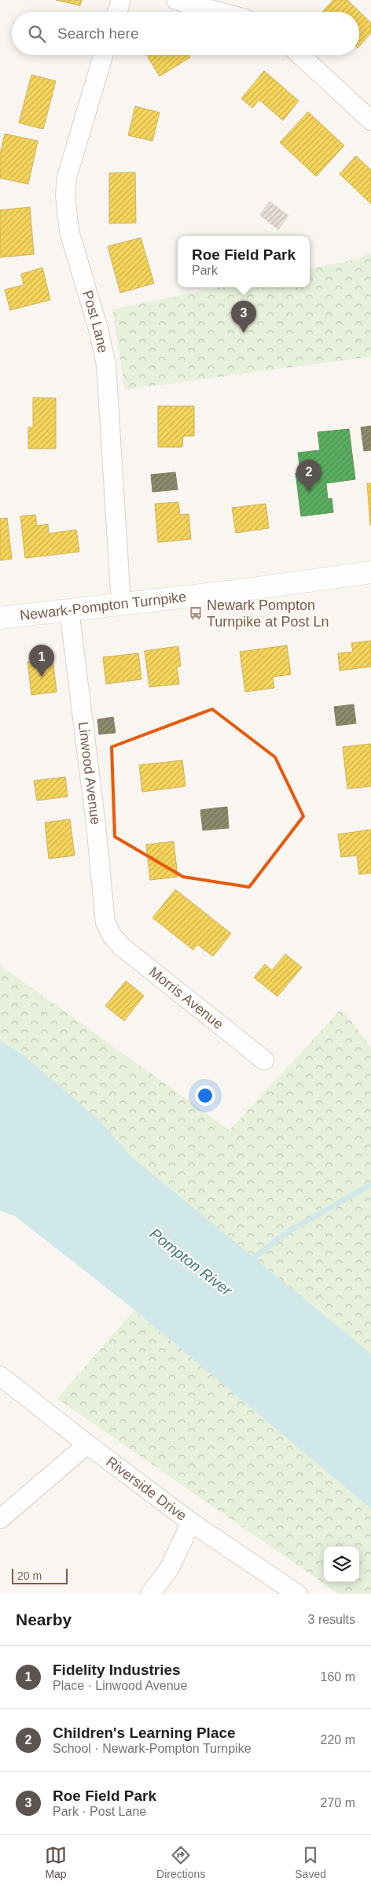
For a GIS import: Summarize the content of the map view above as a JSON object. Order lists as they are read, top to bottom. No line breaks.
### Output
{"streets":{"main road":["Newark-Pompton Turnpike"],"street":["Post Lane","Linwood Avenue","Morris Avenue","Riverside Drive"]},"crossings":[["Post Lane","Newark-Pompton Turnpike"],["Newark-Pompton Turnpike","Linwood Avenue"],["Linwood Avenue","Morris Avenue"]],"water":["Pompton River"],"places":{"bus stop":["Newark Pompton Turnpike at Post Ln"]},"scale_bar":"20 m","page":{"search":"Search here","popup":["Roe Field Park","Park"],"pins":["3","2","1"],"scale":"20 m","heading":["Nearby","3 results"],"list":[{"mark":"1","name":"Fidelity Industries","note":"Place · Linwood Avenue","value":"160 m"},{"mark":"2","name":"Children's Learning Place","note":"School · Newark-Pompton Turnpike","value":"220 m"},{"mark":"3","name":"Roe Field Park","note":"Park · Post Lane","value":"270 m"}],"nav":["Map","Directions","Saved"]}}
